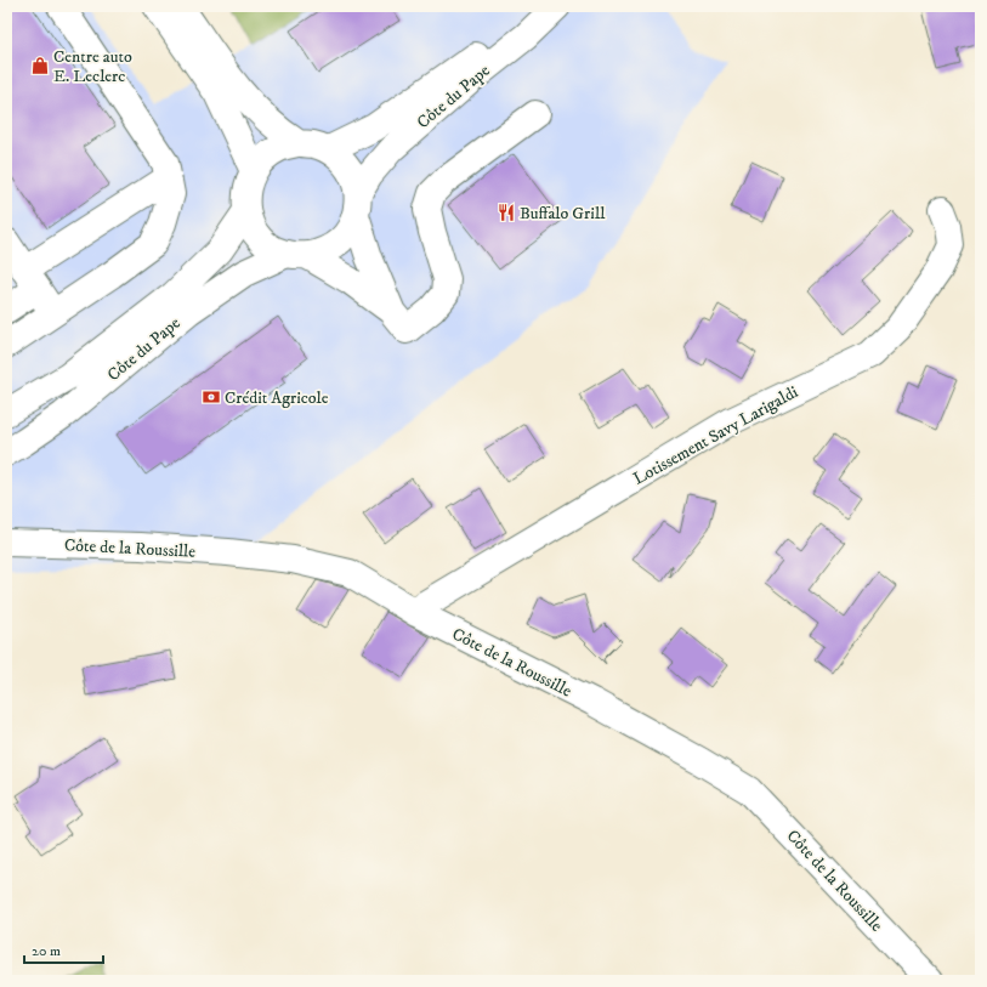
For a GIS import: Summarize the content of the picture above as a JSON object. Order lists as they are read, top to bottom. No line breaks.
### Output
{"streets":{"street":["Côte du Pape","Lotissement Savy Larigaldi","Côte de la Roussille"]},"crossings":[["Lotissement Savy Larigaldi","Côte de la Roussille"]],"places":{"shop":["Centre auto E. Leclerc"],"restaurant":["Buffalo Grill"],"bank":["Crédit Agricole"]},"scale_bar":"20 m"}
